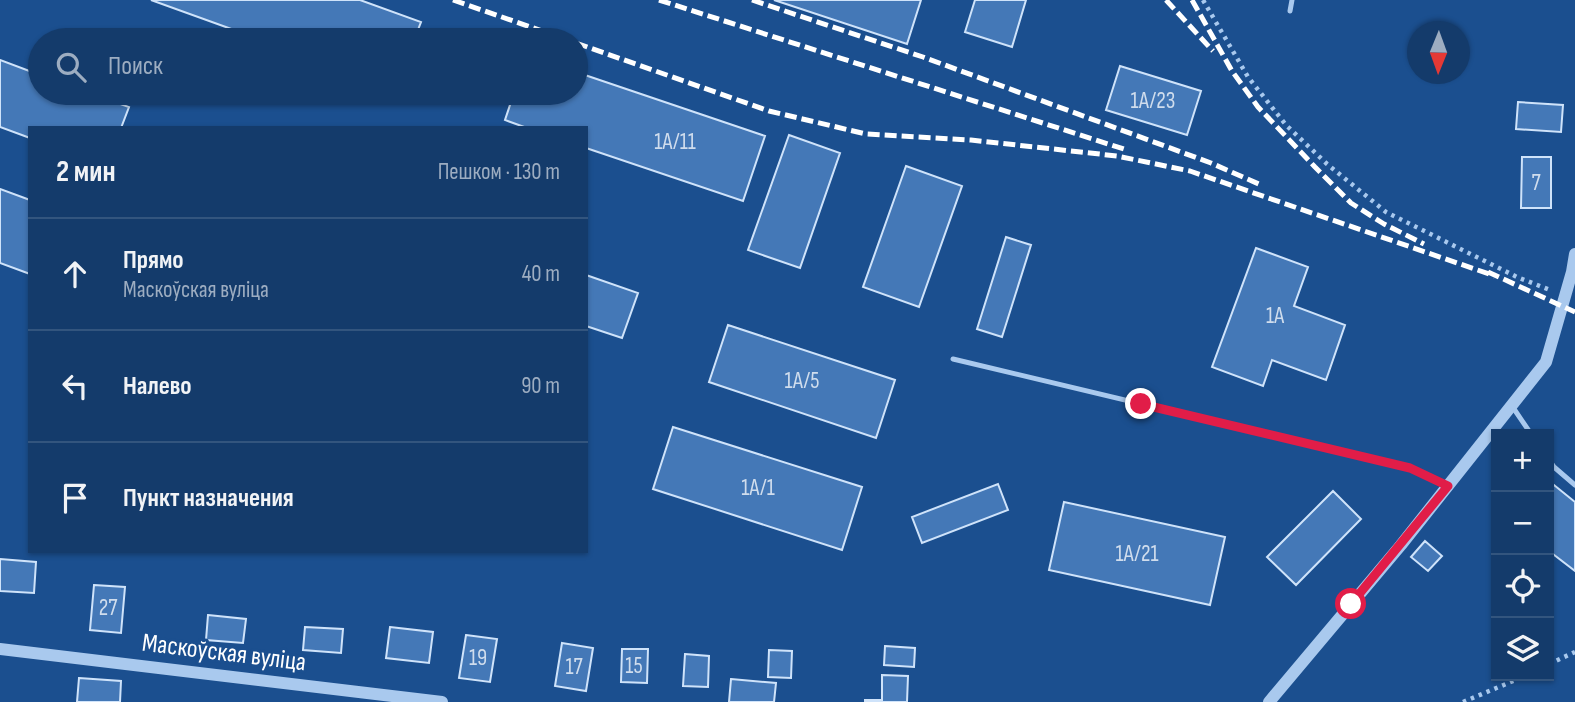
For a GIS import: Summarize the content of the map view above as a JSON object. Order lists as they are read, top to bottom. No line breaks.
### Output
{"streets":{"street":["Маскоўская вуліца"]},"house_numbers":["1А/23","1А/11","7","1А","1А/5","1А/1","1А/21","27","19","15","17"],"north":"bottom","page":{"search":"Поиск","heading":["2 мин","Пешком · 130 m"],"list":[["Прямо","Маскоўская вуліца","40 m"],["Налево","90 m"],"Пункт назначения"],"map_buttons":["+","−"]}}
